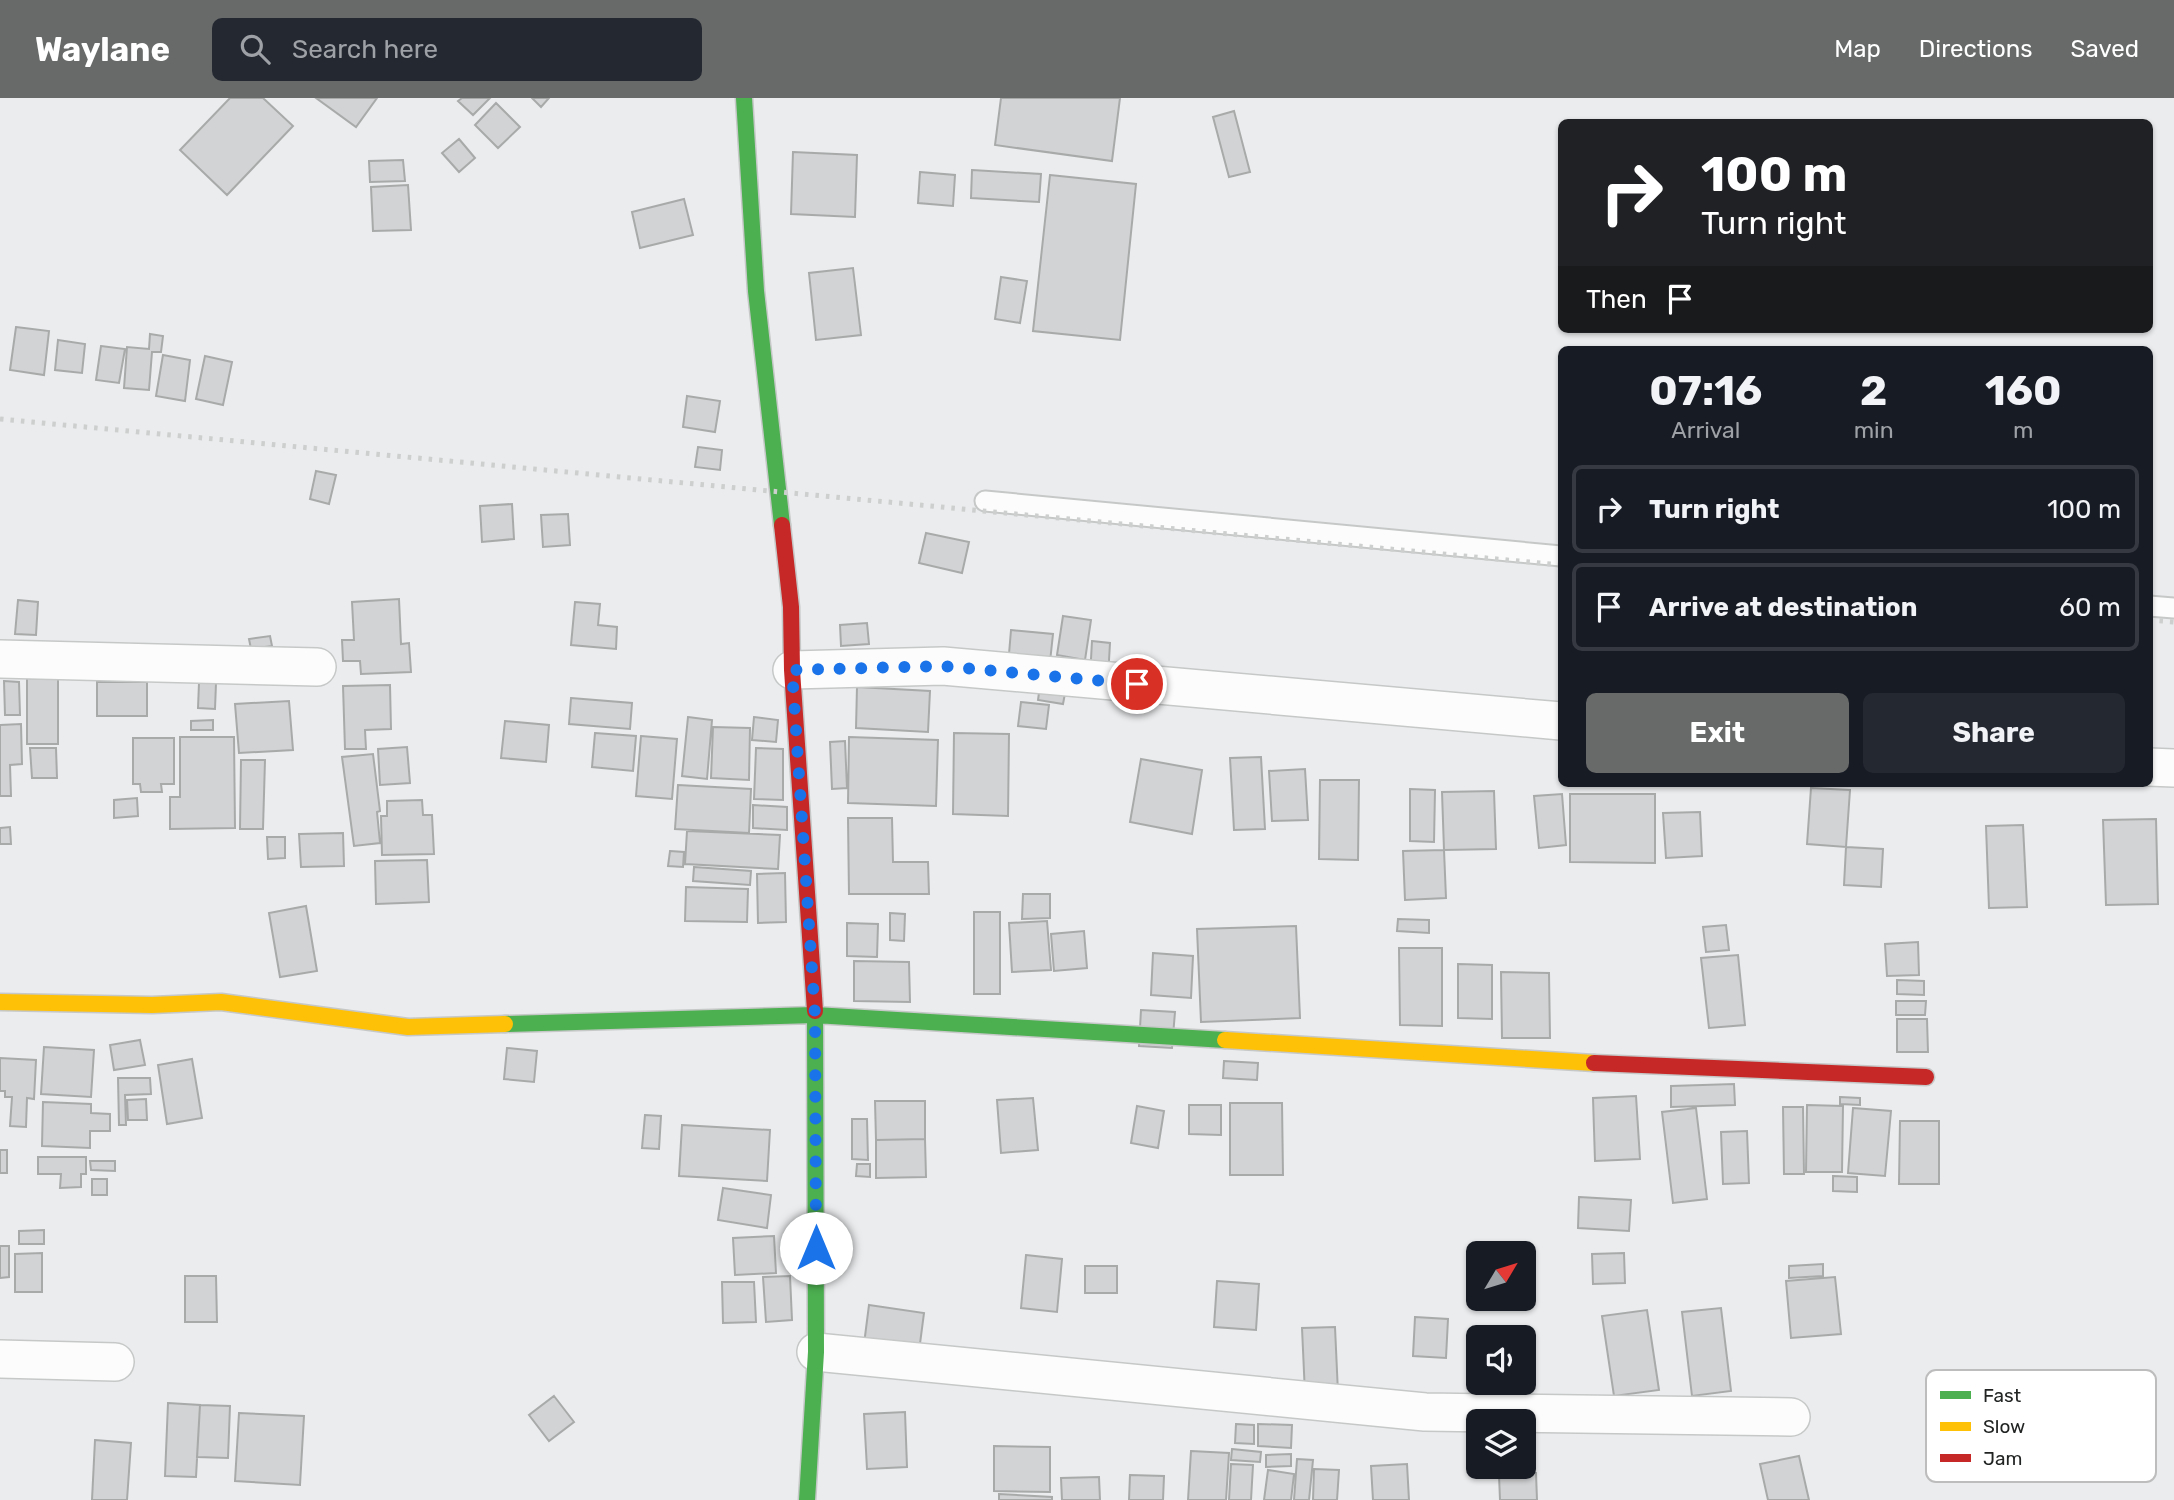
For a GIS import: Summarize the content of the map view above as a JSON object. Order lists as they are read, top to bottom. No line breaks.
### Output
{"legend":["Fast","Slow","Jam"],"north":"top right","page":{"header":"Waylane","search":"Search here","nav":["Map","Directions","Saved"],"turn":["100 m","Turn right"],"then":"Then","eta":["07:16","Arrival","2","min","160","m"],"list":[{"name":"Turn right","value":"100 m"},{"name":"Arrive at destination","value":"60 m"}],"buttons":["Exit","Share"]}}
